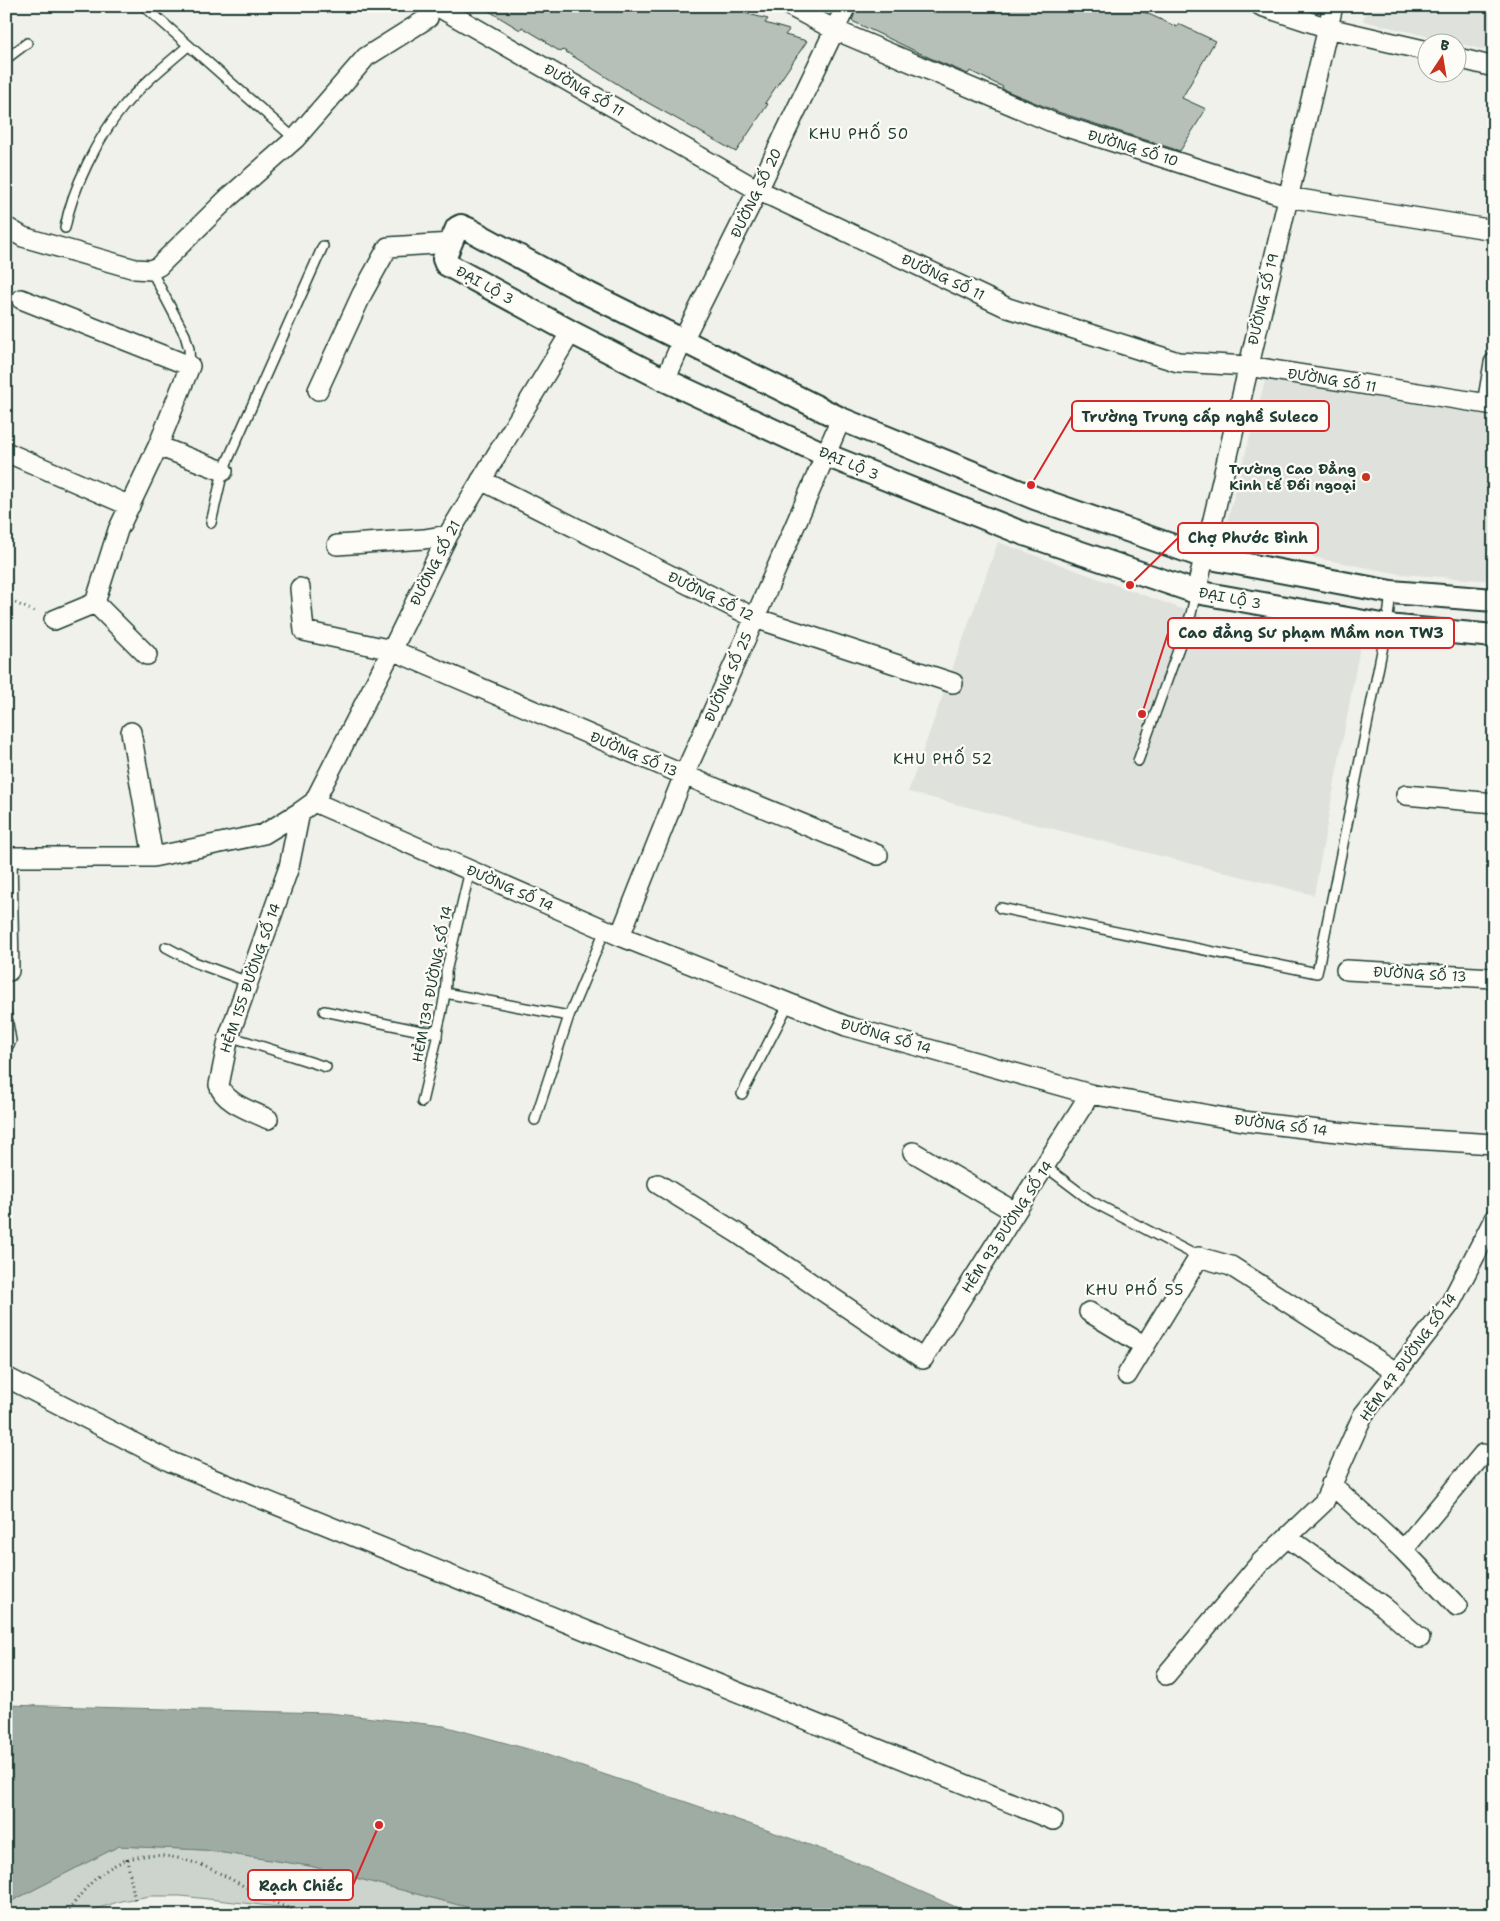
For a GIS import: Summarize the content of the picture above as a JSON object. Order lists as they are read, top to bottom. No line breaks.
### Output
{"streets":{"street":["ĐƯỜNG SỐ 11","ĐƯỜNG SỐ 10","ĐƯỜNG SỐ 20","ĐẠI LỘ 3","ĐƯỜNG SỐ 19","ĐƯỜNG SỐ 21","ĐƯỜNG SỐ 12","ĐƯỜNG SỐ 25","ĐƯỜNG SỐ 13","ĐƯỜNG SỐ 14","HẺM 155 ĐƯỜNG SỐ 14","HẺM 93 ĐƯỜNG SỐ 14","HẺM 47 ĐƯỜNG SỐ 14"],"lane":["HẺM 139 ĐƯỜNG SỐ 14"]},"crossings":[["ĐƯỜNG SỐ 11","ĐƯỜNG SỐ 20"],["ĐƯỜNG SỐ 11","ĐƯỜNG SỐ 19"],["ĐƯỜNG SỐ 10","ĐƯỜNG SỐ 20"],["ĐƯỜNG SỐ 10","ĐƯỜNG SỐ 19"],["ĐƯỜNG SỐ 20","ĐẠI LỘ 3"],["ĐẠI LỘ 3","ĐƯỜNG SỐ 19"],["ĐẠI LỘ 3","ĐƯỜNG SỐ 21"],["ĐẠI LỘ 3","ĐƯỜNG SỐ 25"],["ĐƯỜNG SỐ 21","ĐƯỜNG SỐ 12"],["ĐƯỜNG SỐ 21","ĐƯỜNG SỐ 13"],["ĐƯỜNG SỐ 21","ĐƯỜNG SỐ 14"],["ĐƯỜNG SỐ 21","HẺM 155 ĐƯỜNG SỐ 14"],["ĐƯỜNG SỐ 12","ĐƯỜNG SỐ 25"],["ĐƯỜNG SỐ 25","ĐƯỜNG SỐ 13"],["ĐƯỜNG SỐ 25","ĐƯỜNG SỐ 14"],["ĐƯỜNG SỐ 14","HẺM 155 ĐƯỜNG SỐ 14"],["ĐƯỜNG SỐ 14","HẺM 139 ĐƯỜNG SỐ 14"],["ĐƯỜNG SỐ 14","HẺM 93 ĐƯỜNG SỐ 14"]],"districts":["KHU PHỐ 50","KHU PHỐ 52","KHU PHỐ 55"],"places":["Trường Cao Đẳng Kinh tế Đối ngoại","Trường Trung cấp nghề Suleco","Chợ Phước Bình","Cao đẳng Sư phạm Mầm non TW3","Rạch Chiếc"],"north":"top"}
